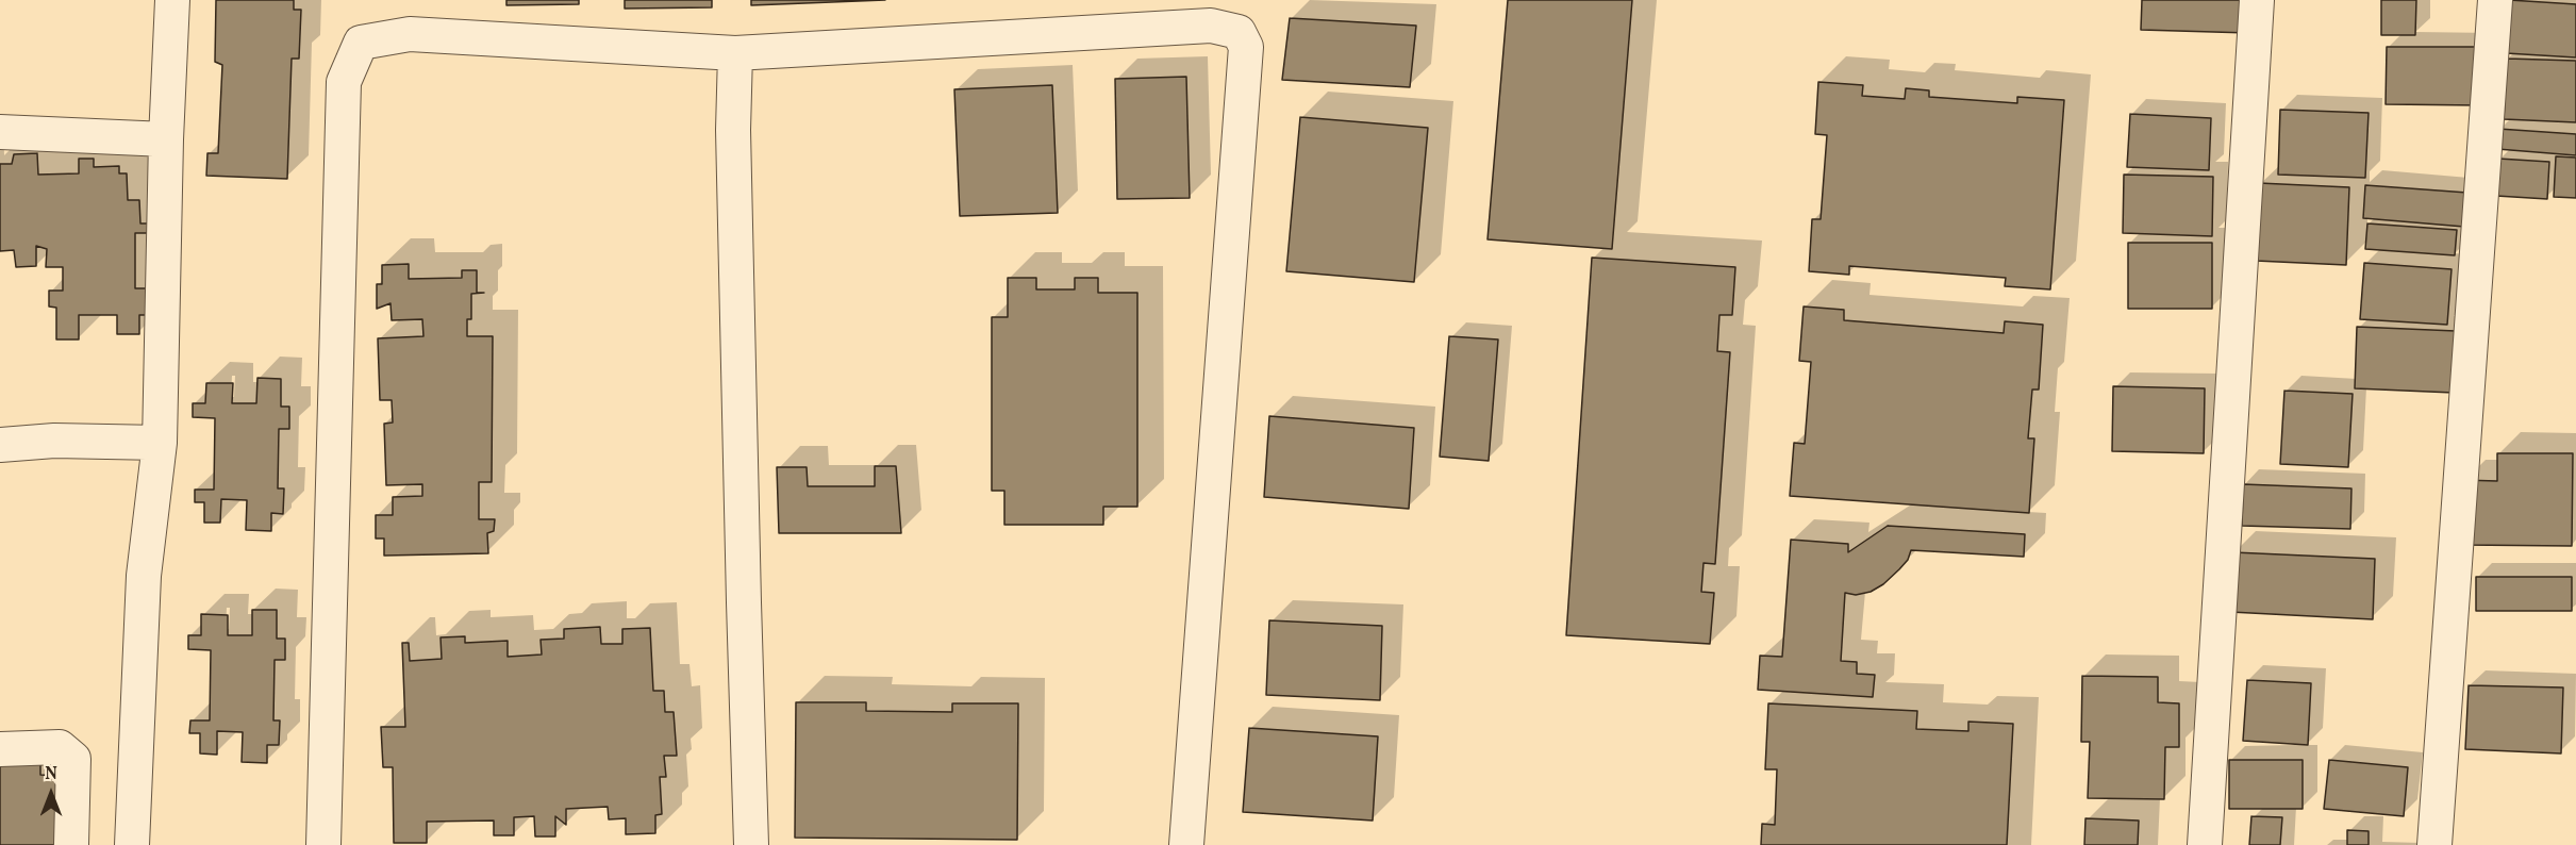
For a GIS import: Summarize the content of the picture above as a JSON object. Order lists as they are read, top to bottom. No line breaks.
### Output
{"north":"top"}
